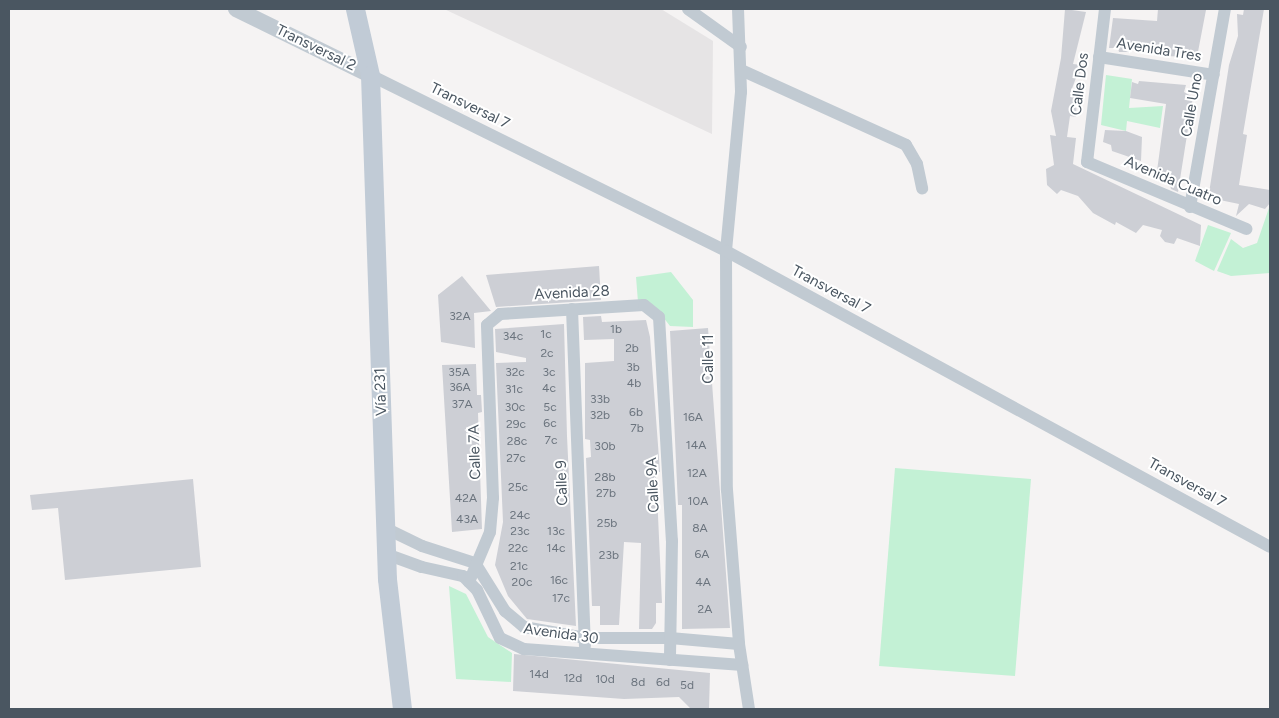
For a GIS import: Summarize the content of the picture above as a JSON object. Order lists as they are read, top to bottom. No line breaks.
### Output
{"streets":{"main road":["Vía 231"],"street":["Transversal 2","Avenida Tres","Calle Dos","Calle Uno","Transversal 7","Avenida Cuatro","Avenida 28","Calle 11","Calle 7A","Calle 9","Calle 9A","Avenida 30"]},"crossings":[["Transversal 2","Transversal 7"],["Transversal 2","Vía 231"],["Avenida Tres","Calle Dos"],["Avenida Tres","Calle Uno"],["Calle Dos","Avenida Cuatro"],["Calle Uno","Avenida Cuatro"],["Transversal 7","Calle 11"],["Transversal 7","Vía 231"],["Avenida 28","Calle 7A"],["Avenida 28","Calle 9"],["Avenida 28","Calle 9A"],["Calle 11","Avenida 30"],["Calle 7A","Avenida 30"],["Calle 9","Avenida 30"],["Calle 9A","Avenida 30"]],"house_numbers":["32A","1b","1c","34c","2b","2c","3b","35A","32c","3c","4b","36A","4c","31c","33b","37A","30c","5c","6b","32b","16A","6c","29c","7b","7c","28c","14A","30b","27c","12A","28b","25c","27b","42A","10A","24c","43A","25b","8A","23c","13c","22c","14c","6A","23b","21c","16c","20c","4A","17c","2A","14d","12d","10d","8d","6d","5d"]}
